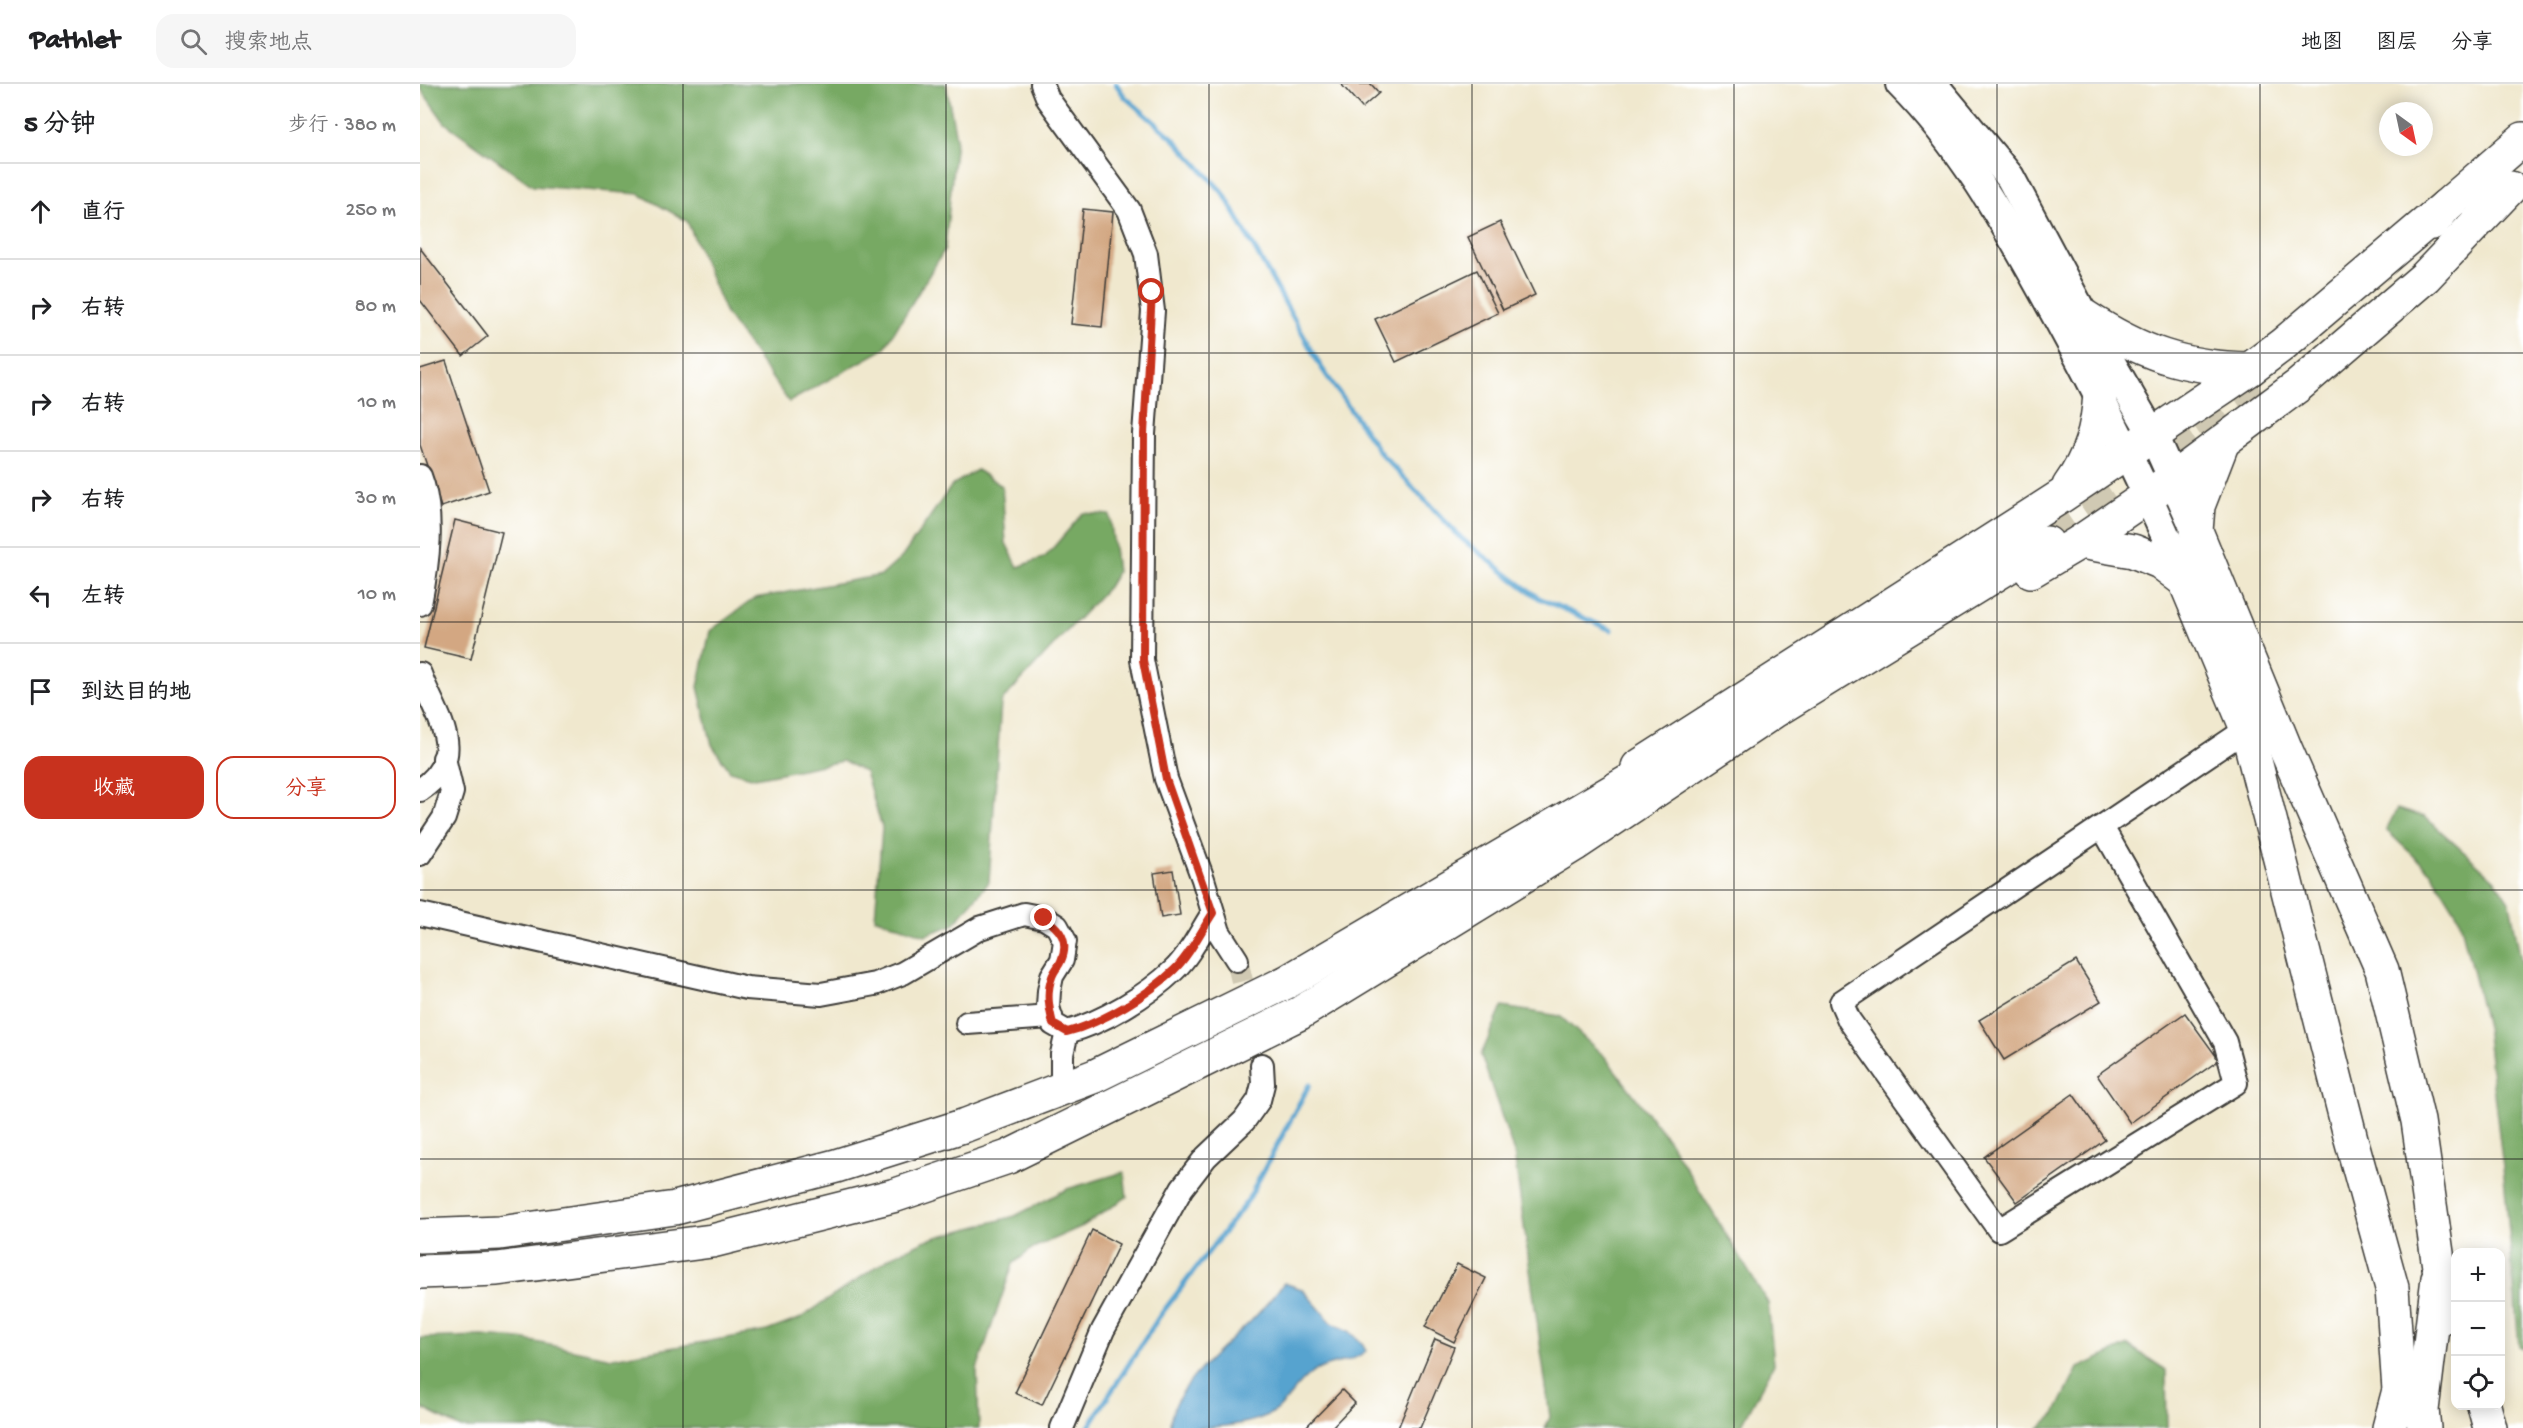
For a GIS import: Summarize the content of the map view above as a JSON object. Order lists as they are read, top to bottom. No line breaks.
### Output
{"north":"bottom right","page":{"header":"Pathlet","search":"搜索地点","nav":["地图","图层","分享"],"heading":["5 分钟","步行 · 380 m"],"list":[["直行","250 m"],["右转","80 m"],["右转","10 m"],["右转","30 m"],["左转","10 m"],"到达目的地"],"buttons":["收藏","分享"],"map_buttons":["+","−"]}}
